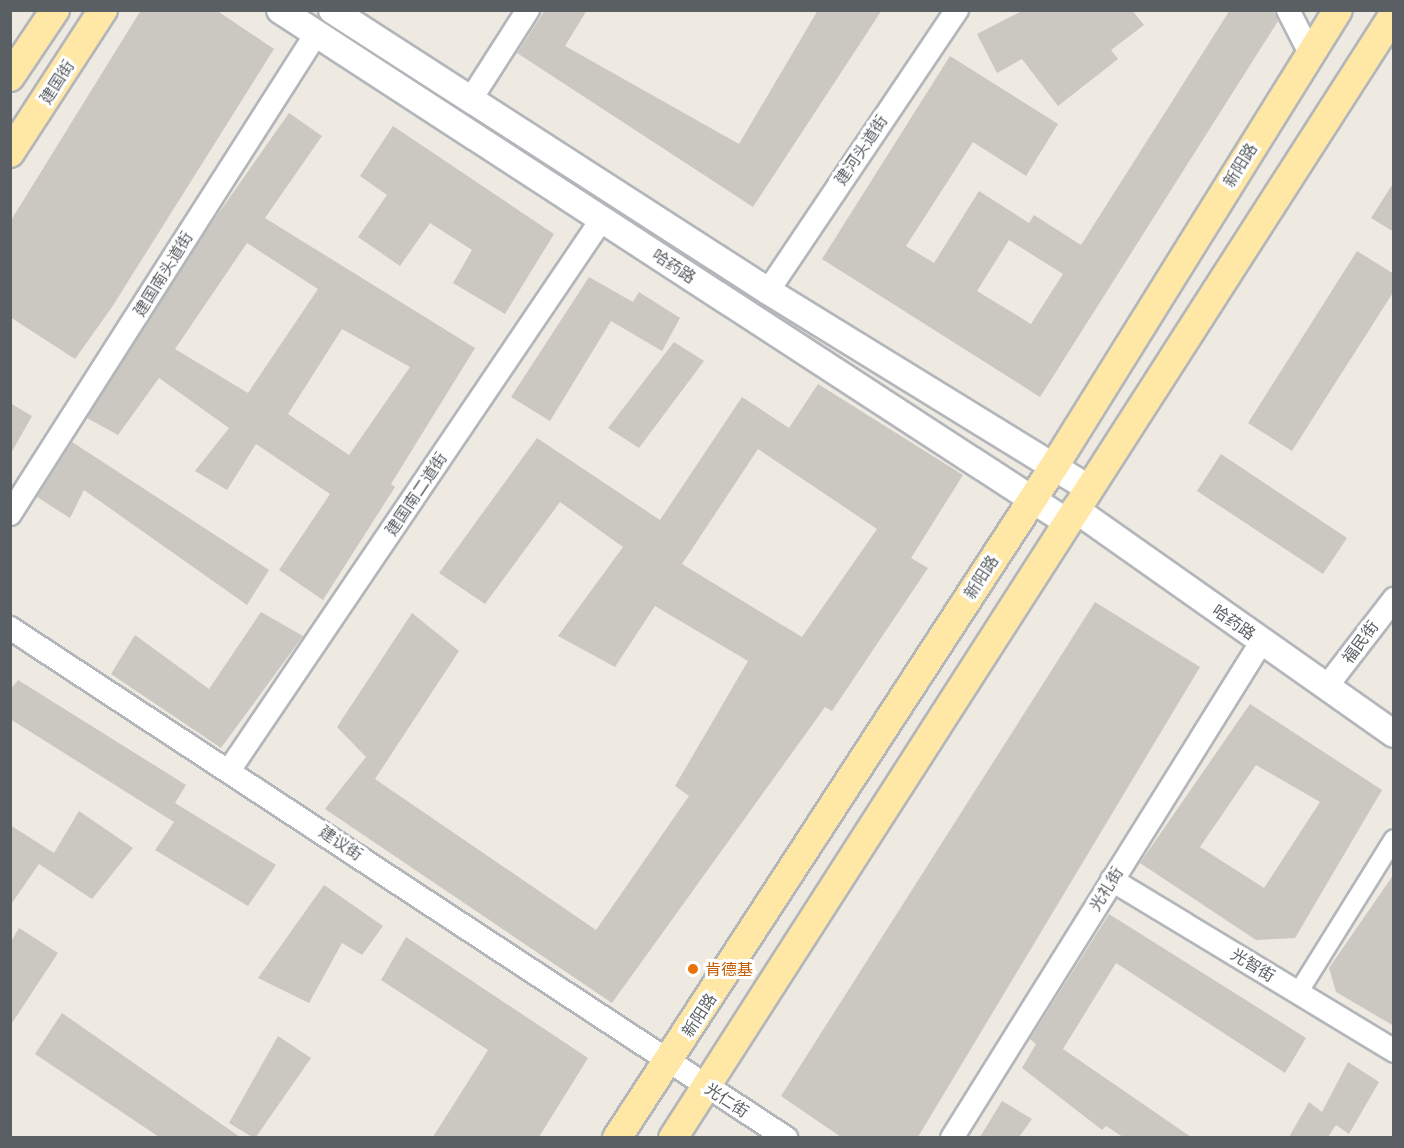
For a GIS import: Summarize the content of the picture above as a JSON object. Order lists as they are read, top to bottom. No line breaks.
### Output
{"streets":{"main road":["建国街","新阳路","哈药路"],"street":["建河头道街","建国南头道街","建国南二道街","福民街","建议街","光礼街","光智街","光仁街"]},"crossings":[["建河头道街","哈药路"],["新阳路","哈药路"],["新阳路","建议街"],["新阳路","光仁街"],["哈药路","建国南头道街"],["哈药路","建国南二道街"],["哈药路","福民街"],["哈药路","光礼街"],["建国南二道街","建议街"],["建议街","光仁街"],["光礼街","光智街"]],"places":["肯德基"]}
